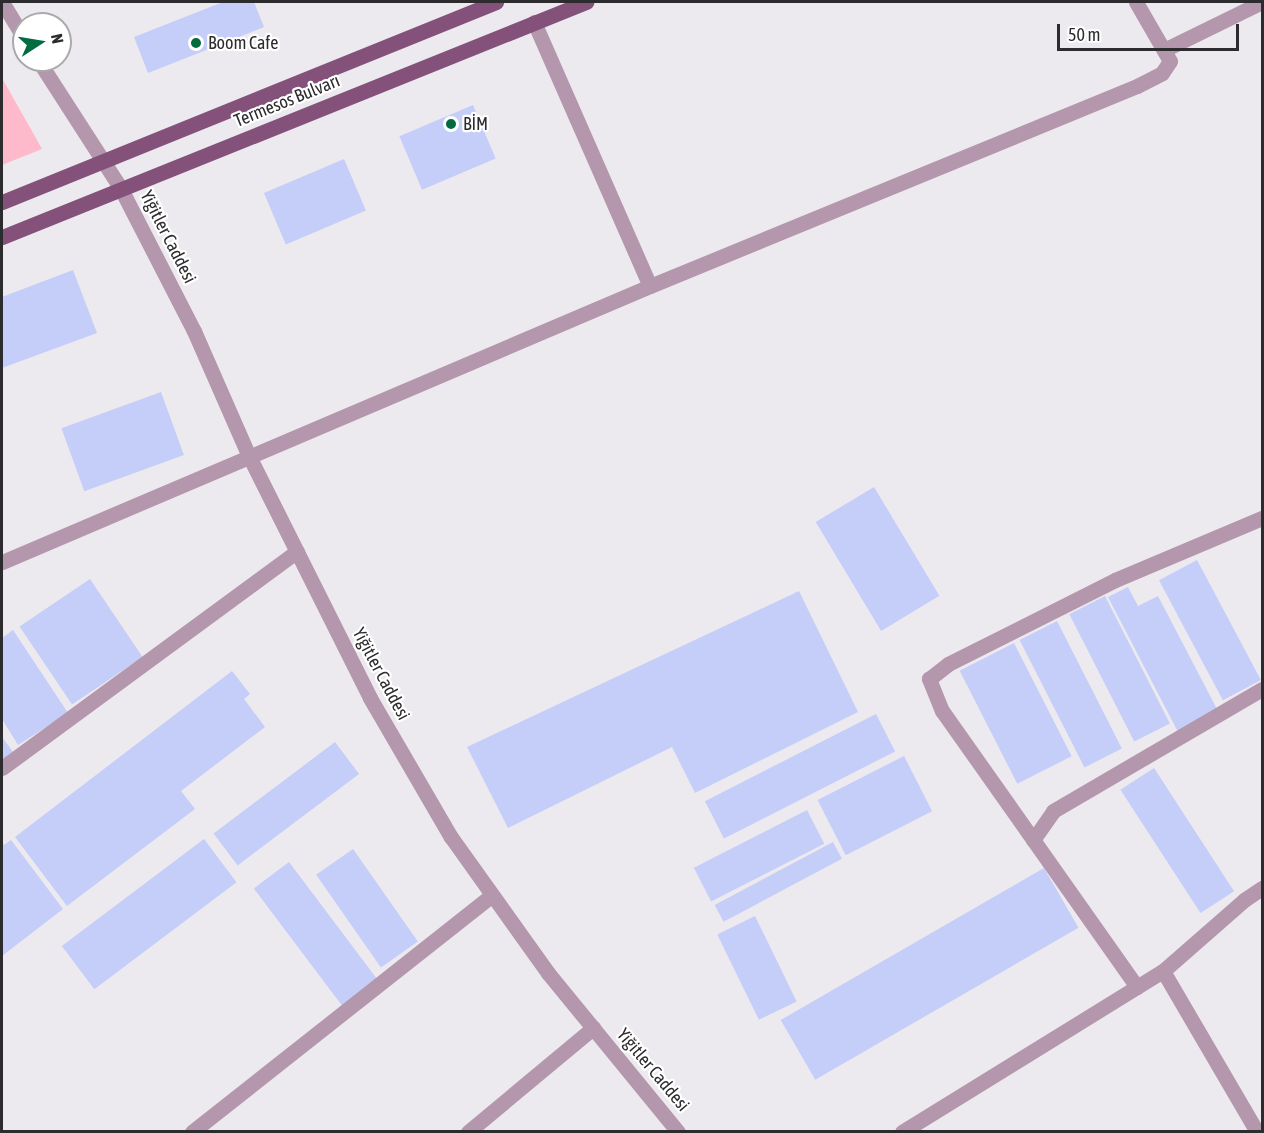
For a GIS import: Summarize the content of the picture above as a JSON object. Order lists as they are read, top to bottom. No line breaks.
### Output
{"streets":{"main road":["Termesos Bulvarı"],"street":["Yiğitler Caddesi"]},"crossings":[["Termesos Bulvarı","Yiğitler Caddesi"]],"places":["Boom Cafe","BİM"],"scale_bar":"50 m","north":"right"}
